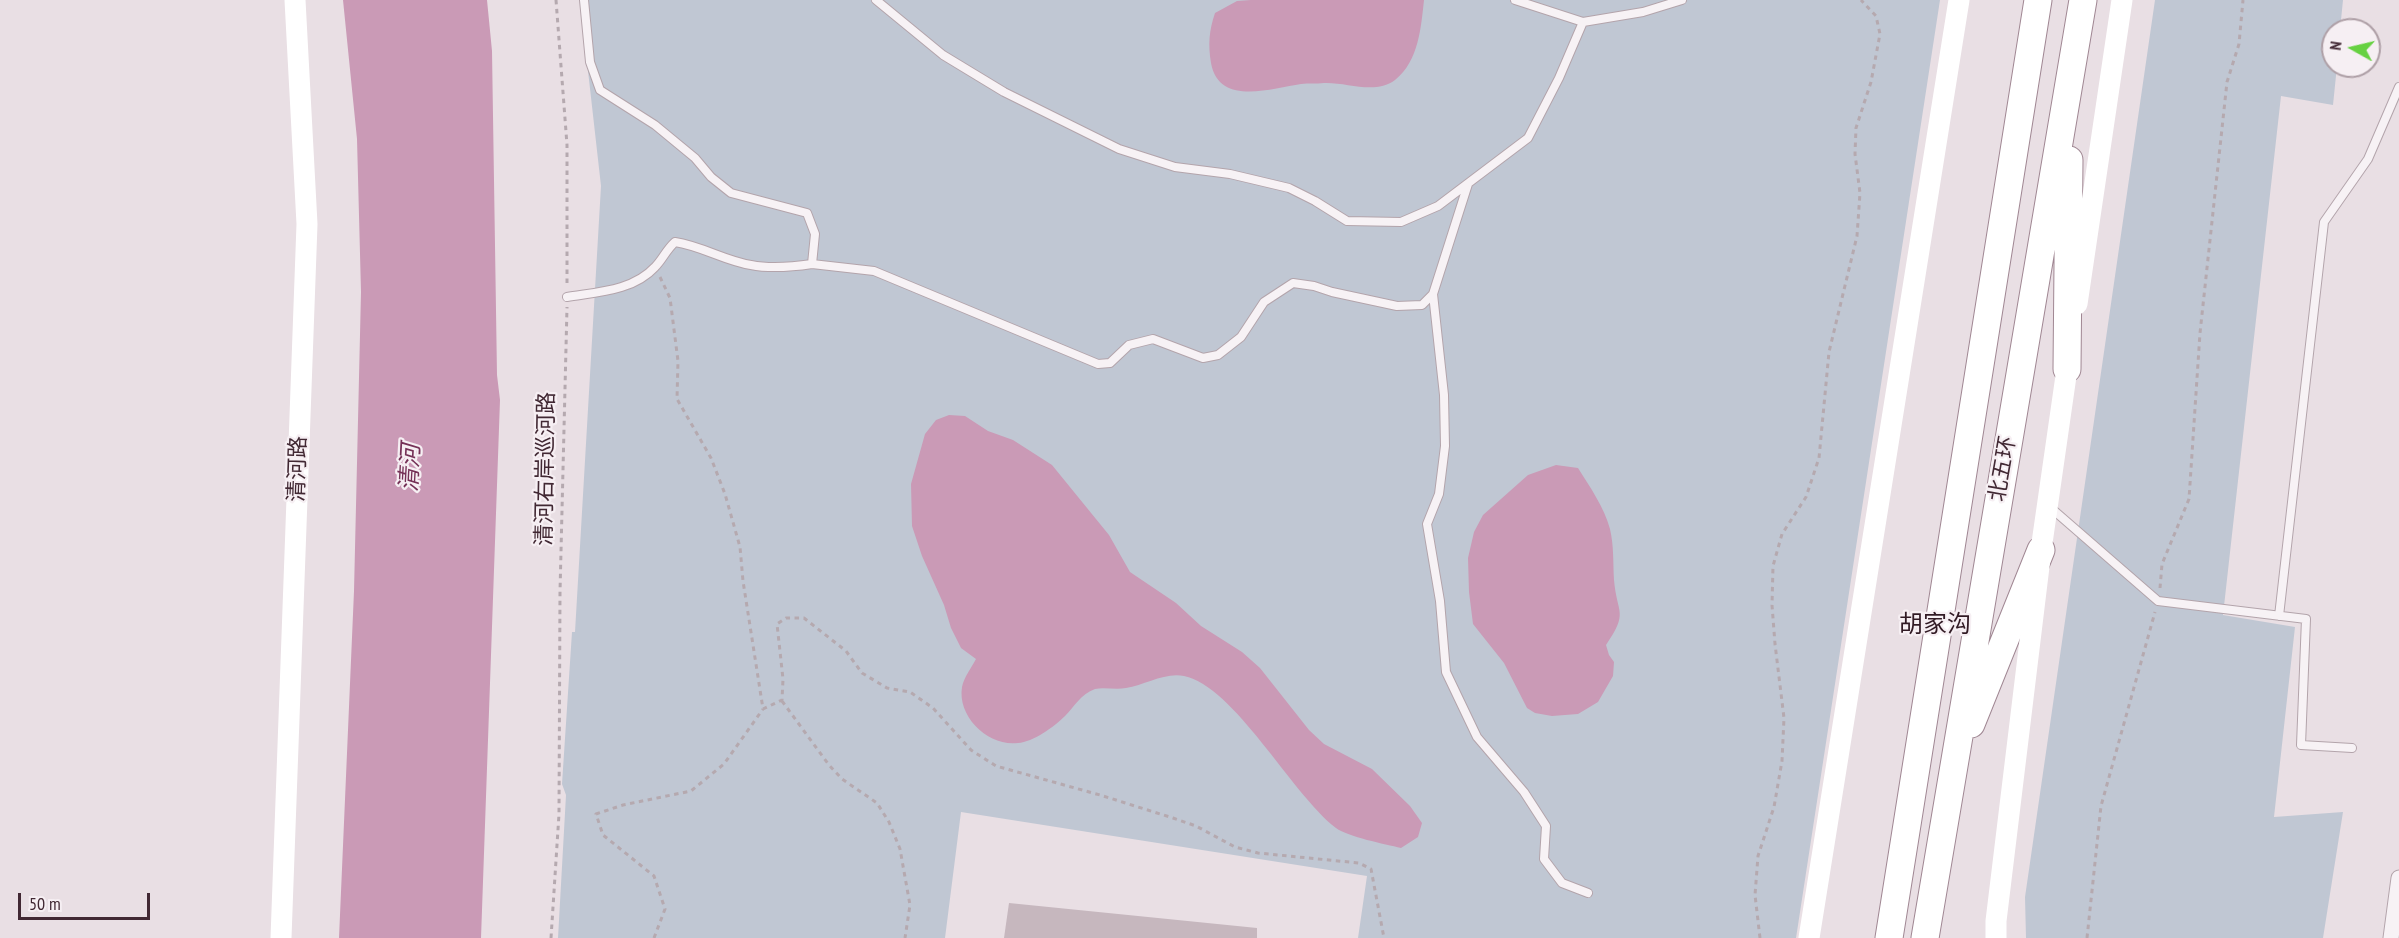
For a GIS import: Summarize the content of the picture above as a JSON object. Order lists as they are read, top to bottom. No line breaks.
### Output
{"streets":{"highway":["北五环"],"street":["清河路"],"path":["清河右岸巡河路"]},"districts":["胡家沟"],"water":["清河"],"scale_bar":"50 m","north":"left"}
